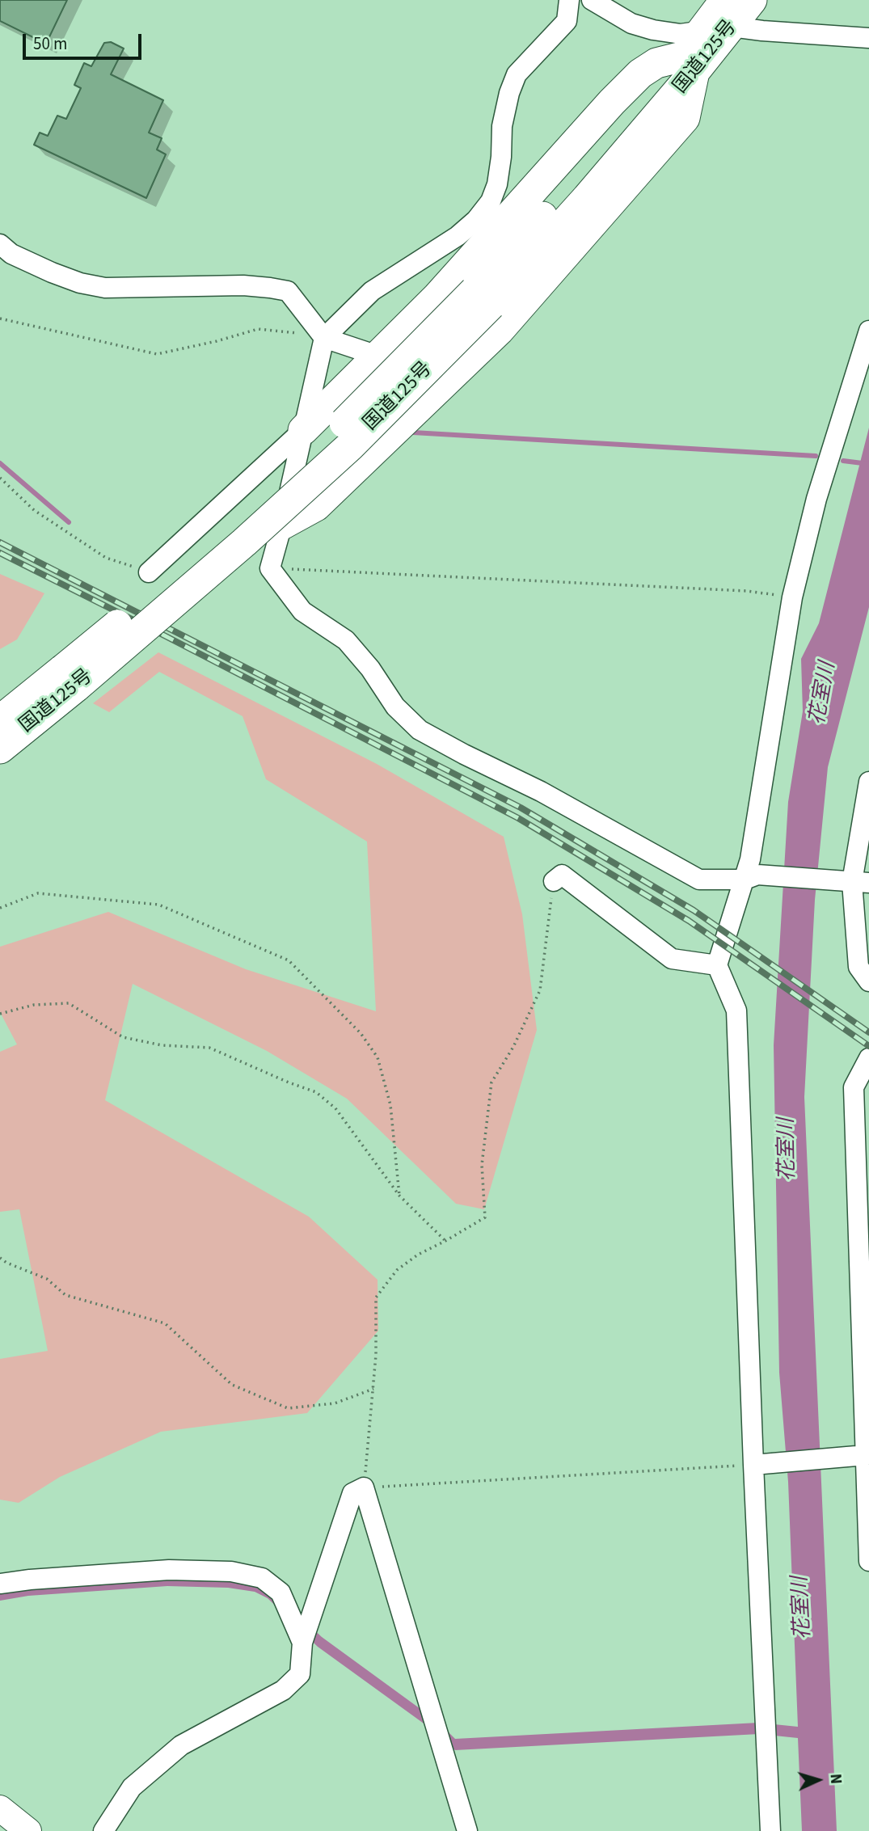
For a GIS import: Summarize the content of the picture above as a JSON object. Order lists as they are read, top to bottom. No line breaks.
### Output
{"streets":{"highway":["国道125号"]},"water":["花室川"],"scale_bar":"50 m","north":"right"}
